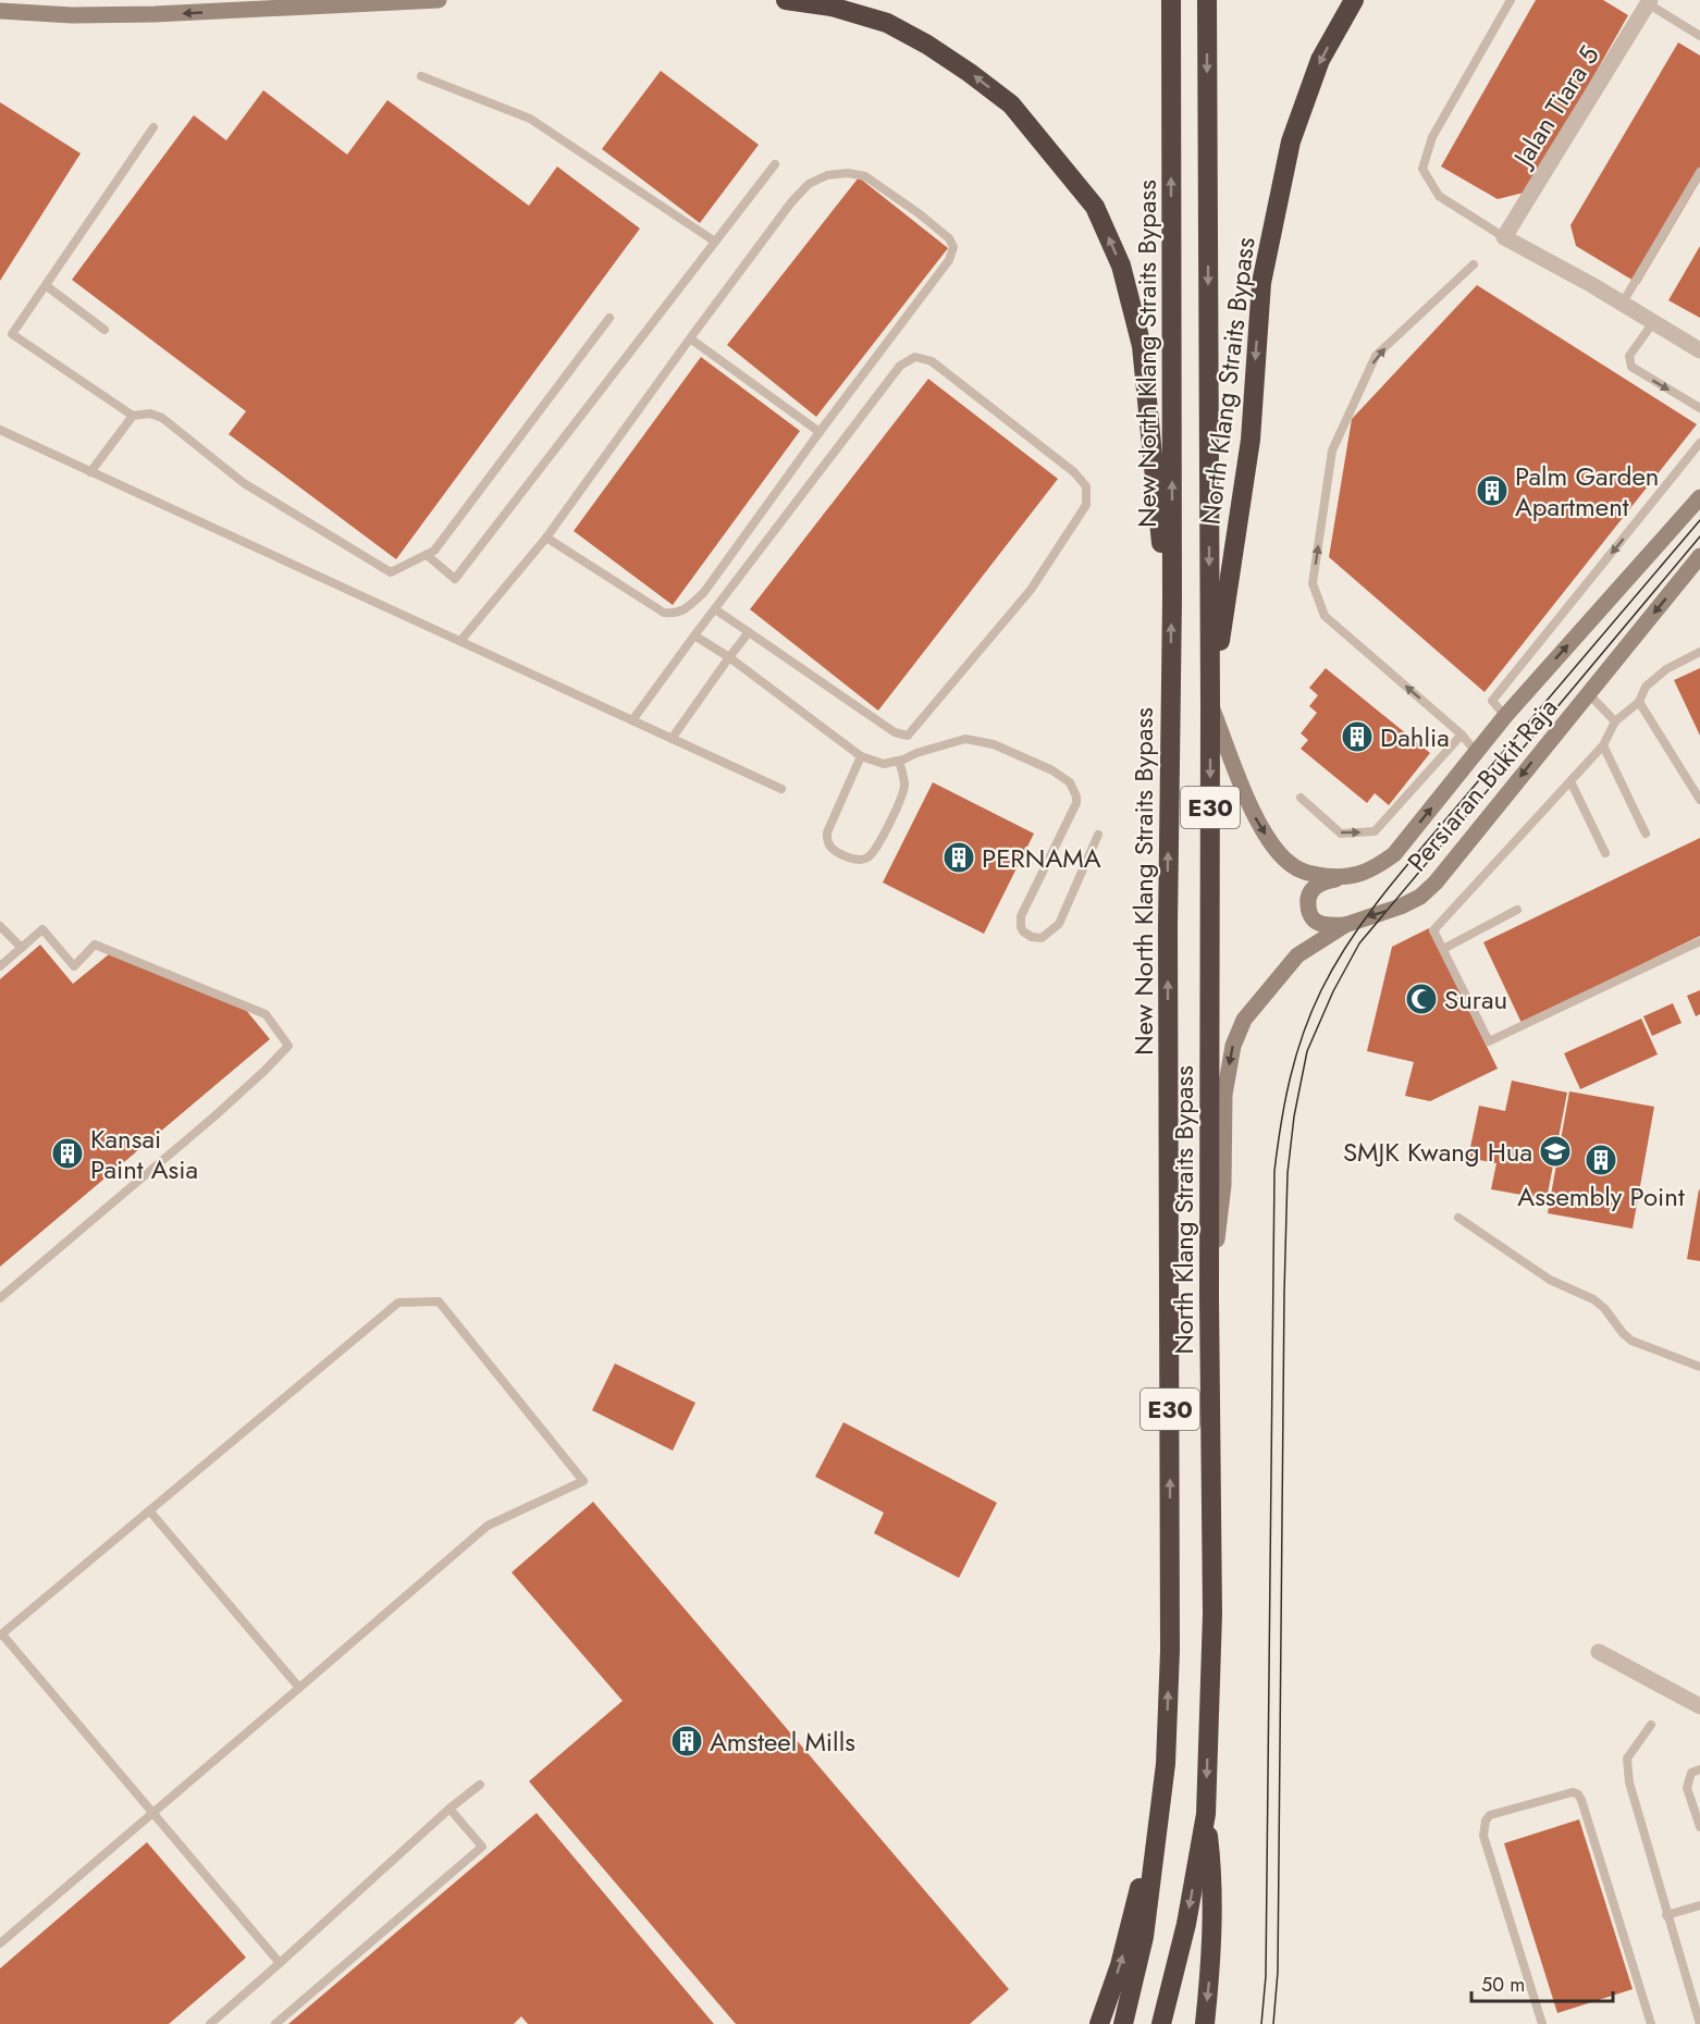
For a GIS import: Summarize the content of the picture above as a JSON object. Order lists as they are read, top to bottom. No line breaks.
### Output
{"streets":{"highway":["New North Klang Straits Bypass","North Klang Straits Bypass","E30"],"main road":["Persiaran Bukit Raja"],"street":["Jalan Tiara 5"]},"crossings":[["North Klang Straits Bypass","Persiaran Bukit Raja"],["North Klang Straits Bypass","E30"]],"one_way":["New North Klang Straits Bypass","North Klang Straits Bypass"],"places":{"building":["Palm Garden Apartment","Dahlia","PERNAMA","Kansai Paint Asia","Assembly Point","Amsteel Mills"],"mosque":["Surau"],"school or university":["SMJK Kwang Hua"]},"scale_bar":"50 m"}
